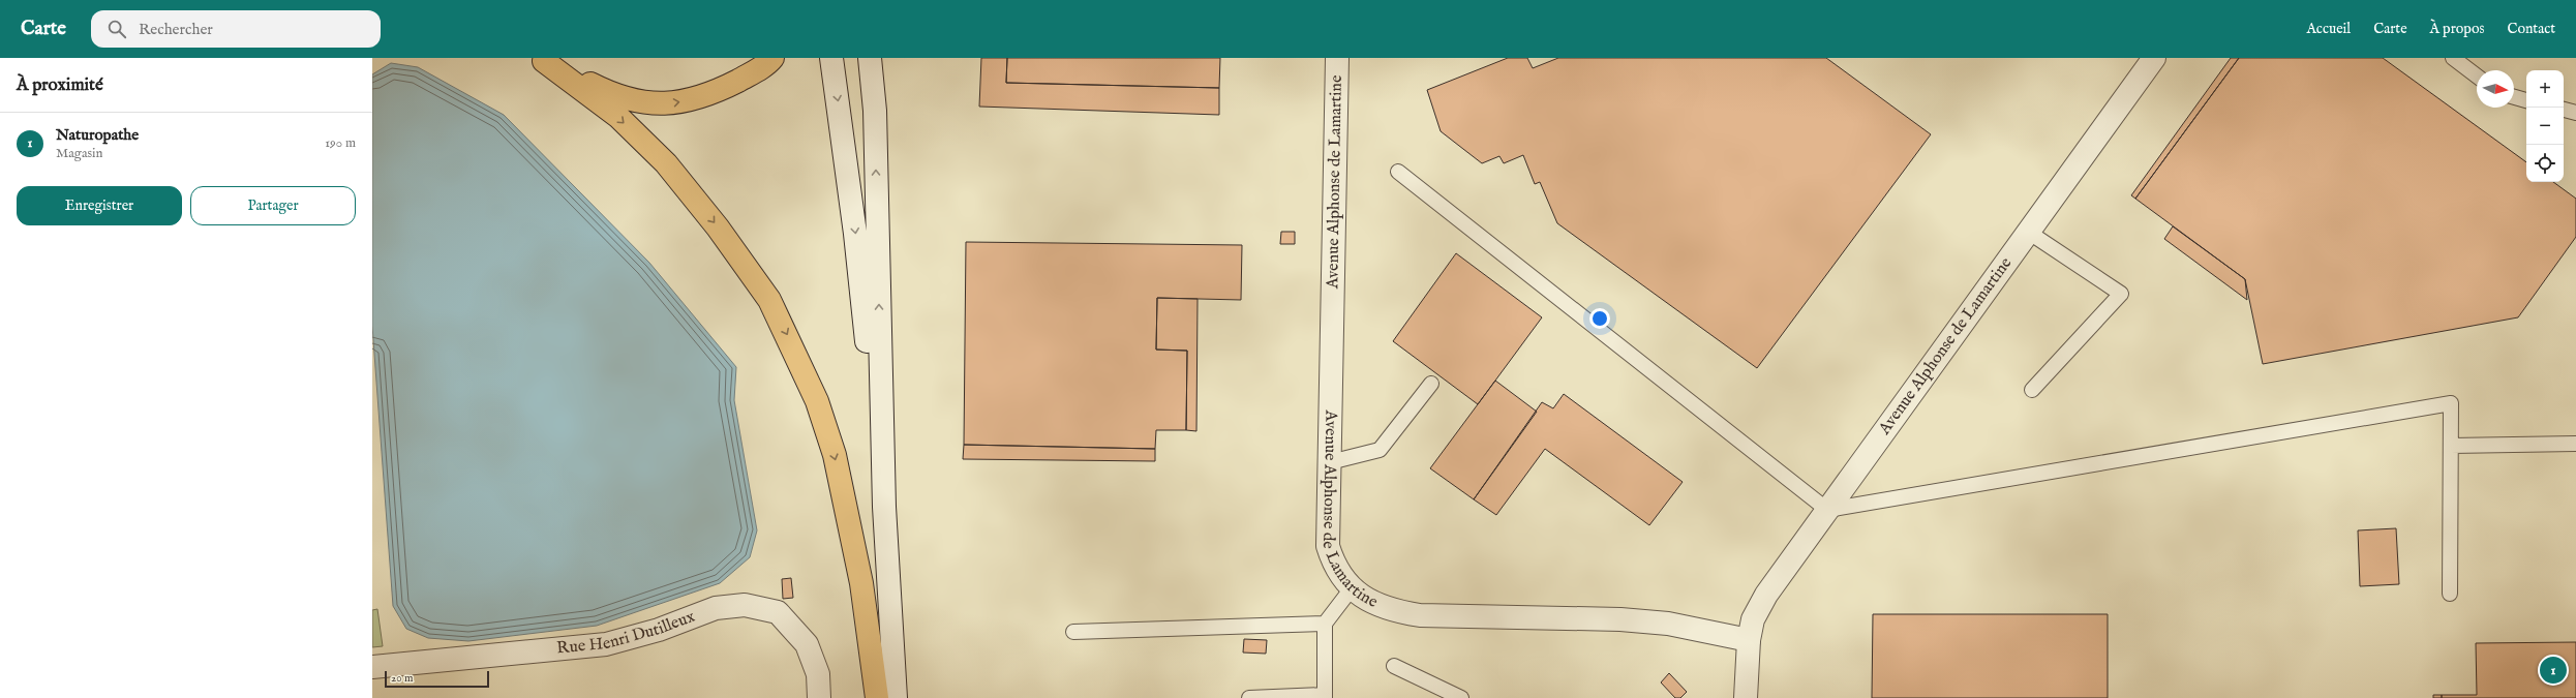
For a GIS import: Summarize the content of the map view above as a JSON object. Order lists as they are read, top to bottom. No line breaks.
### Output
{"streets":{"street":["Avenue Alphonse de Lamartine","Rue Henri Dutilleux"]},"scale_bar":"20 m","north":"right","page":{"header":"Carte","search":"Rechercher","nav":["Accueil","Carte","À propos","Contact"],"heading":"À proximité","map_buttons":["+","−"],"list":[{"mark":"1","name":"Naturopathe","note":"Magasin","value":"190 m"}],"buttons":["Enregistrer","Partager"],"pins":"1","scale":"20 m"}}
